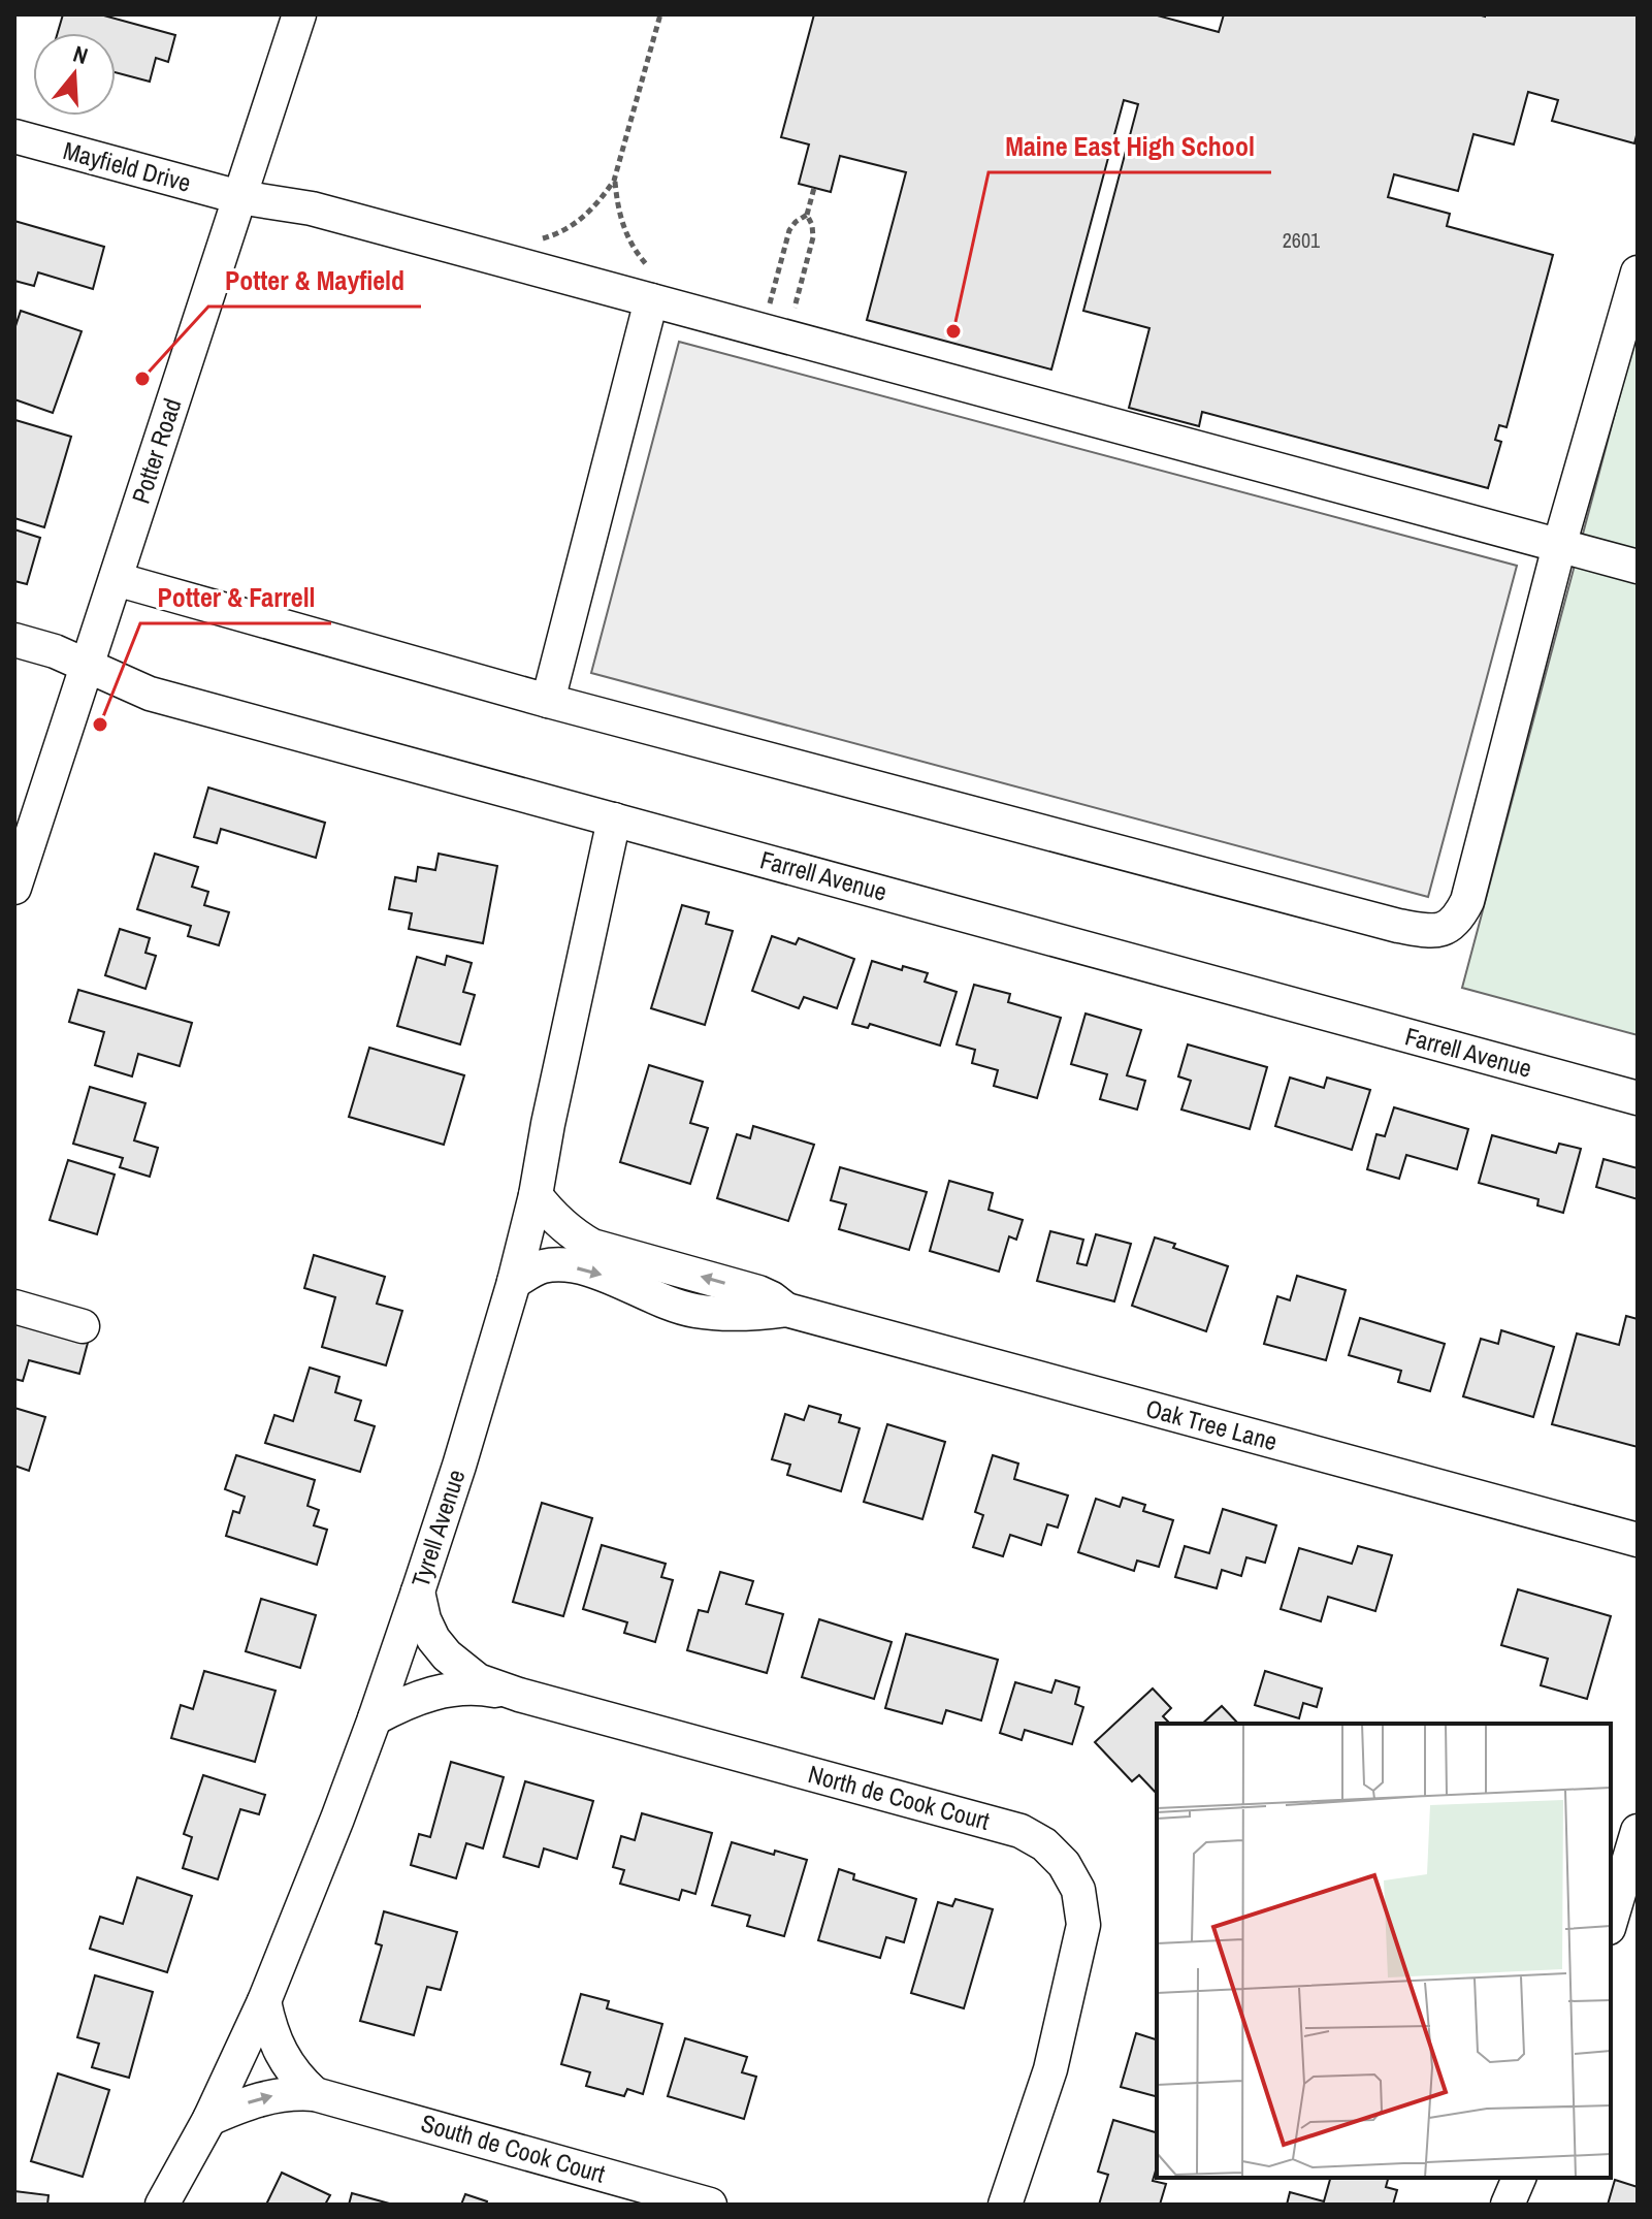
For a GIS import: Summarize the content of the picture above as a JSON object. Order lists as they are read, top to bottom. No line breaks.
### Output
{"streets":{"street":["Mayfield Drive","Potter Road","Farrell Avenue","Oak Tree Lane","Tyrell Avenue","North de Cook Court","South de Cook Court"]},"crossings":[["Mayfield Drive","Potter Road"],["Potter Road","Farrell Avenue"],["Farrell Avenue","Tyrell Avenue"],["Oak Tree Lane","Tyrell Avenue"],["Tyrell Avenue","North de Cook Court"],["Tyrell Avenue","South de Cook Court"]],"places":["Maine East High School","Potter & Mayfield","Potter & Farrell"],"house_numbers":["2601"],"north":"top"}
